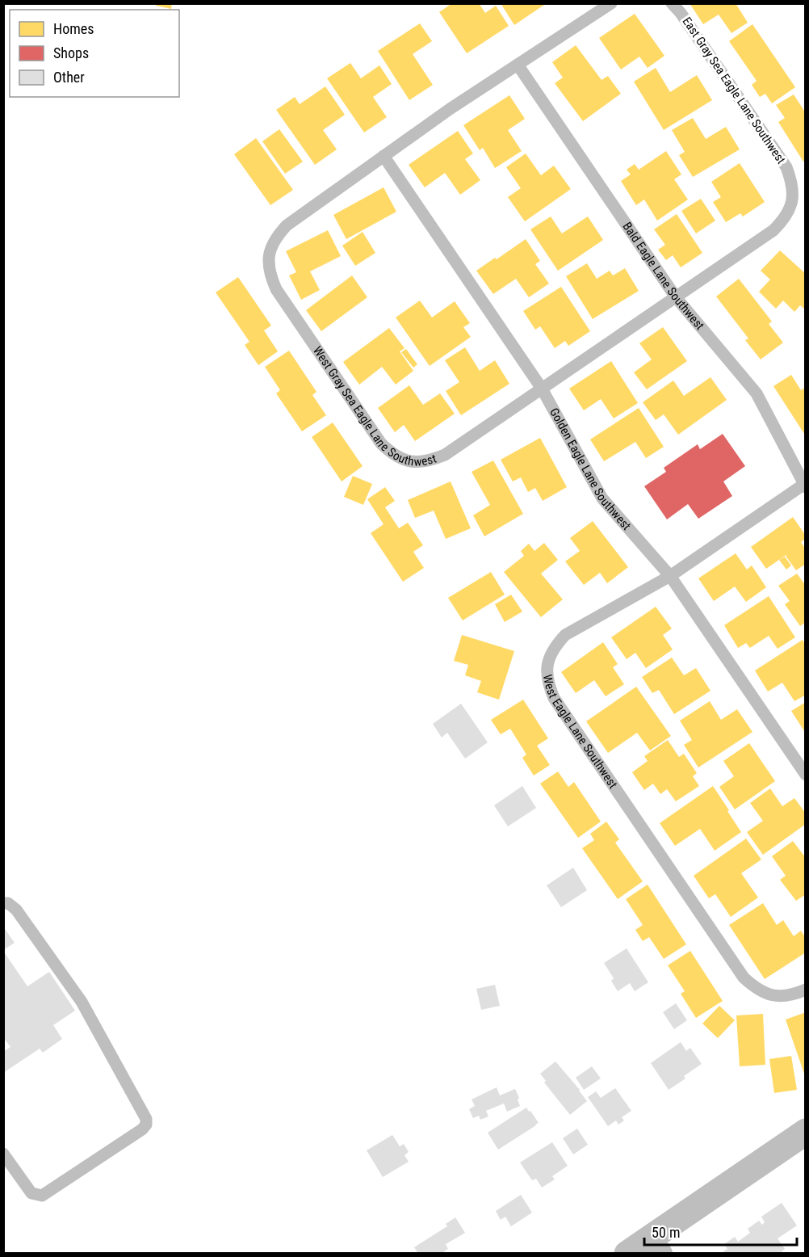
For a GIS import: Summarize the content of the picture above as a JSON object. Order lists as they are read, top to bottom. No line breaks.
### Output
{"streets":{"lane":["East Gray Sea Eagle Lane Southwest","Bald Eagle Lane Southwest","West Gray Sea Eagle Lane Southwest","Golden Eagle Lane Southwest","West Eagle Lane Southwest"]},"crossings":[["East Gray Sea Eagle Lane Southwest","Bald Eagle Lane Southwest"],["East Gray Sea Eagle Lane Southwest","West Gray Sea Eagle Lane Southwest"],["Bald Eagle Lane Southwest","West Gray Sea Eagle Lane Southwest"],["Bald Eagle Lane Southwest","West Eagle Lane Southwest"],["West Gray Sea Eagle Lane Southwest","Golden Eagle Lane Southwest"],["Golden Eagle Lane Southwest","West Eagle Lane Southwest"]],"legend":["Homes","Shops","Other"],"scale_bar":"50 m"}
